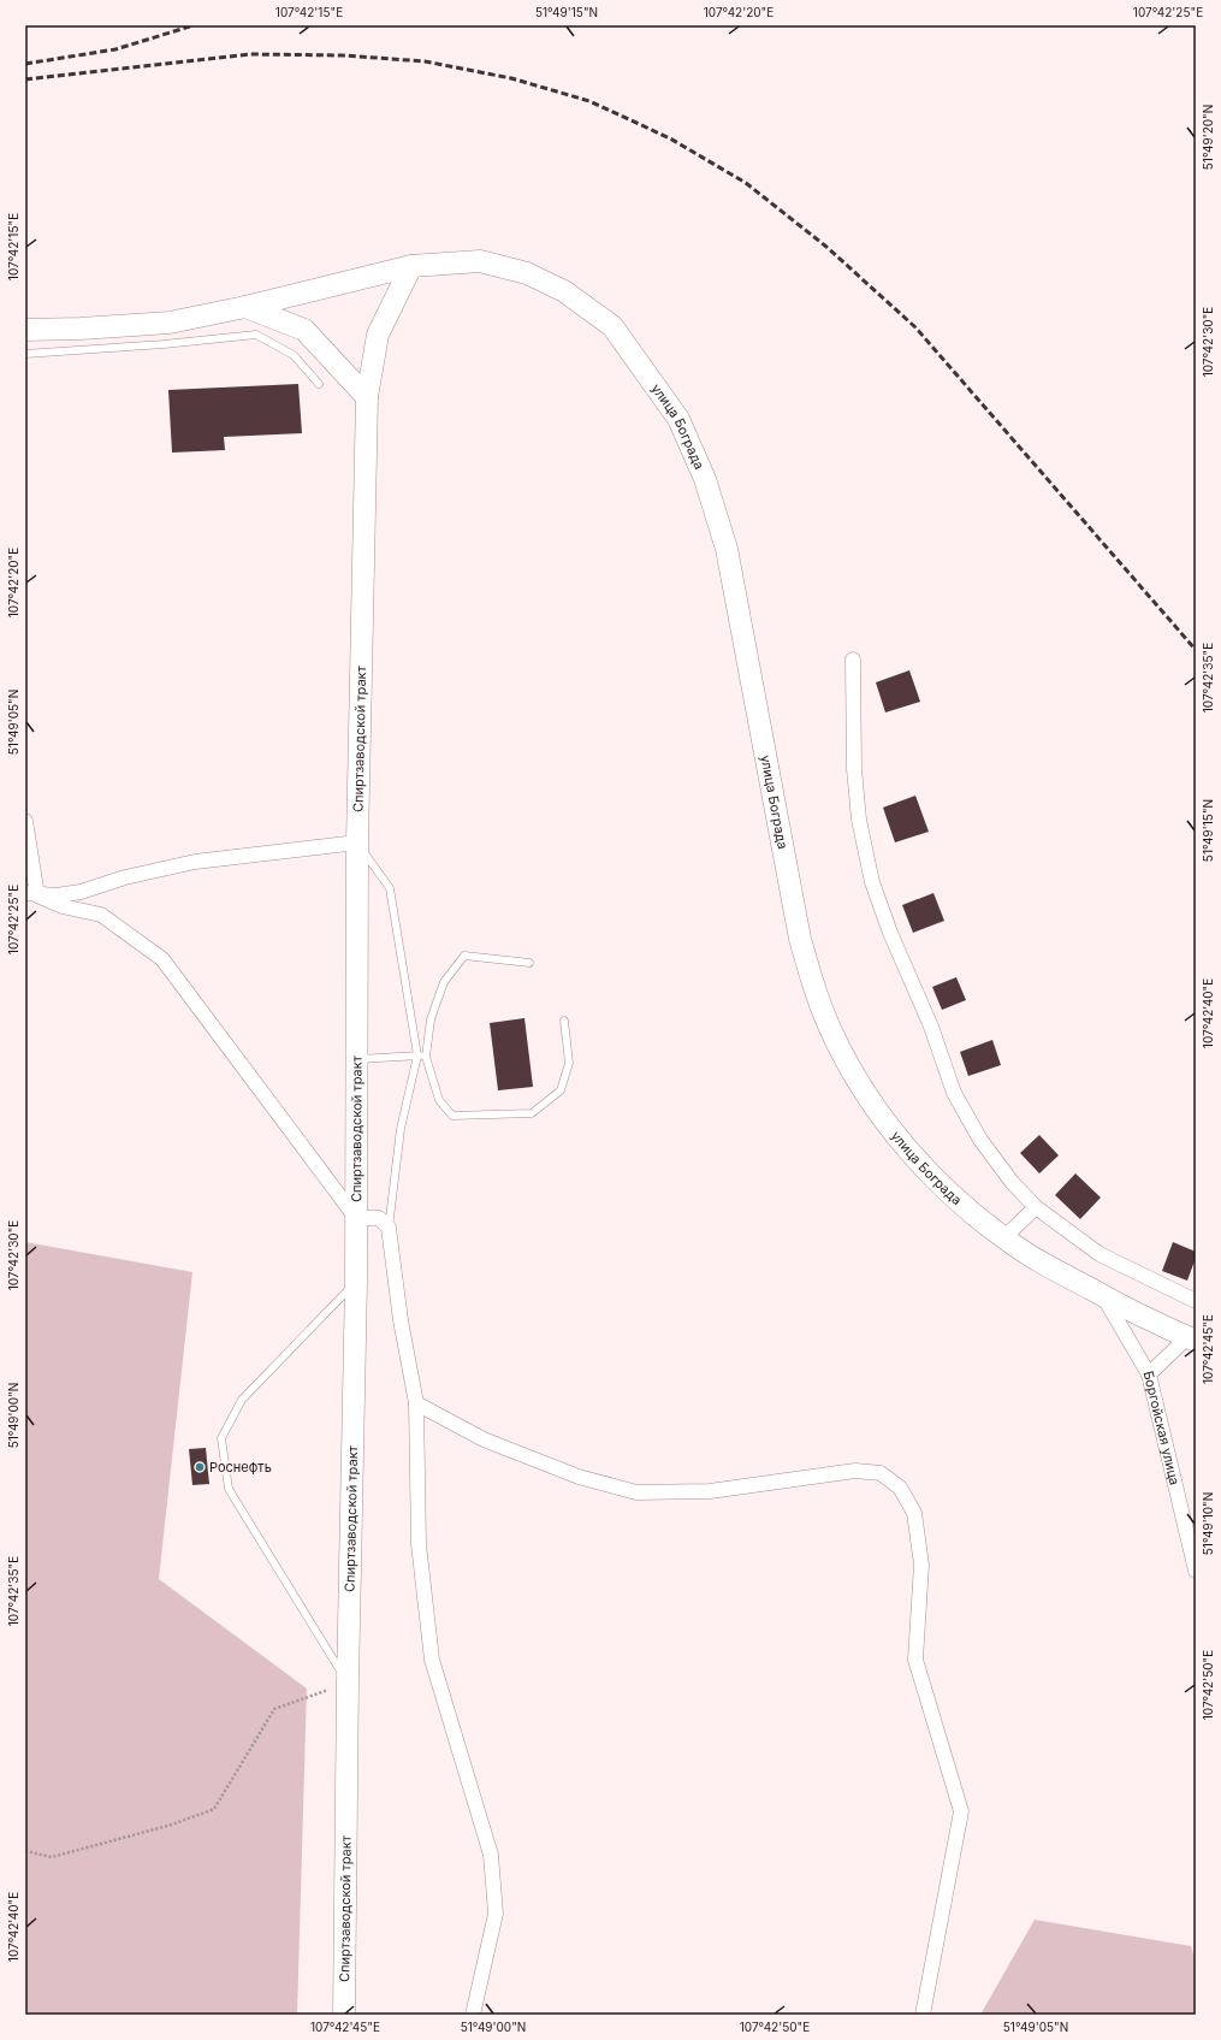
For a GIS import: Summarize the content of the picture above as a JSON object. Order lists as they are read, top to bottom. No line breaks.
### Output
{"streets":{"main road":["улица Бограда","Спиртзаводской тракт"],"street":["Боргойская улица"]},"crossings":[["улица Бограда","Спиртзаводской тракт"],["улица Бограда","Боргойская улица"]],"places":["Роснефть"],"coordinates":["107°42'15\"E","51°49'15\"N","107°42'20\"E","107°42'25\"E","51°49'20\"N","107°42'30\"E","107°42'35\"E","51°49'05\"N","107°42'40\"E","107°42'45\"E","51°49'00\"N","51°49'10\"N","107°42'50\"E"]}
